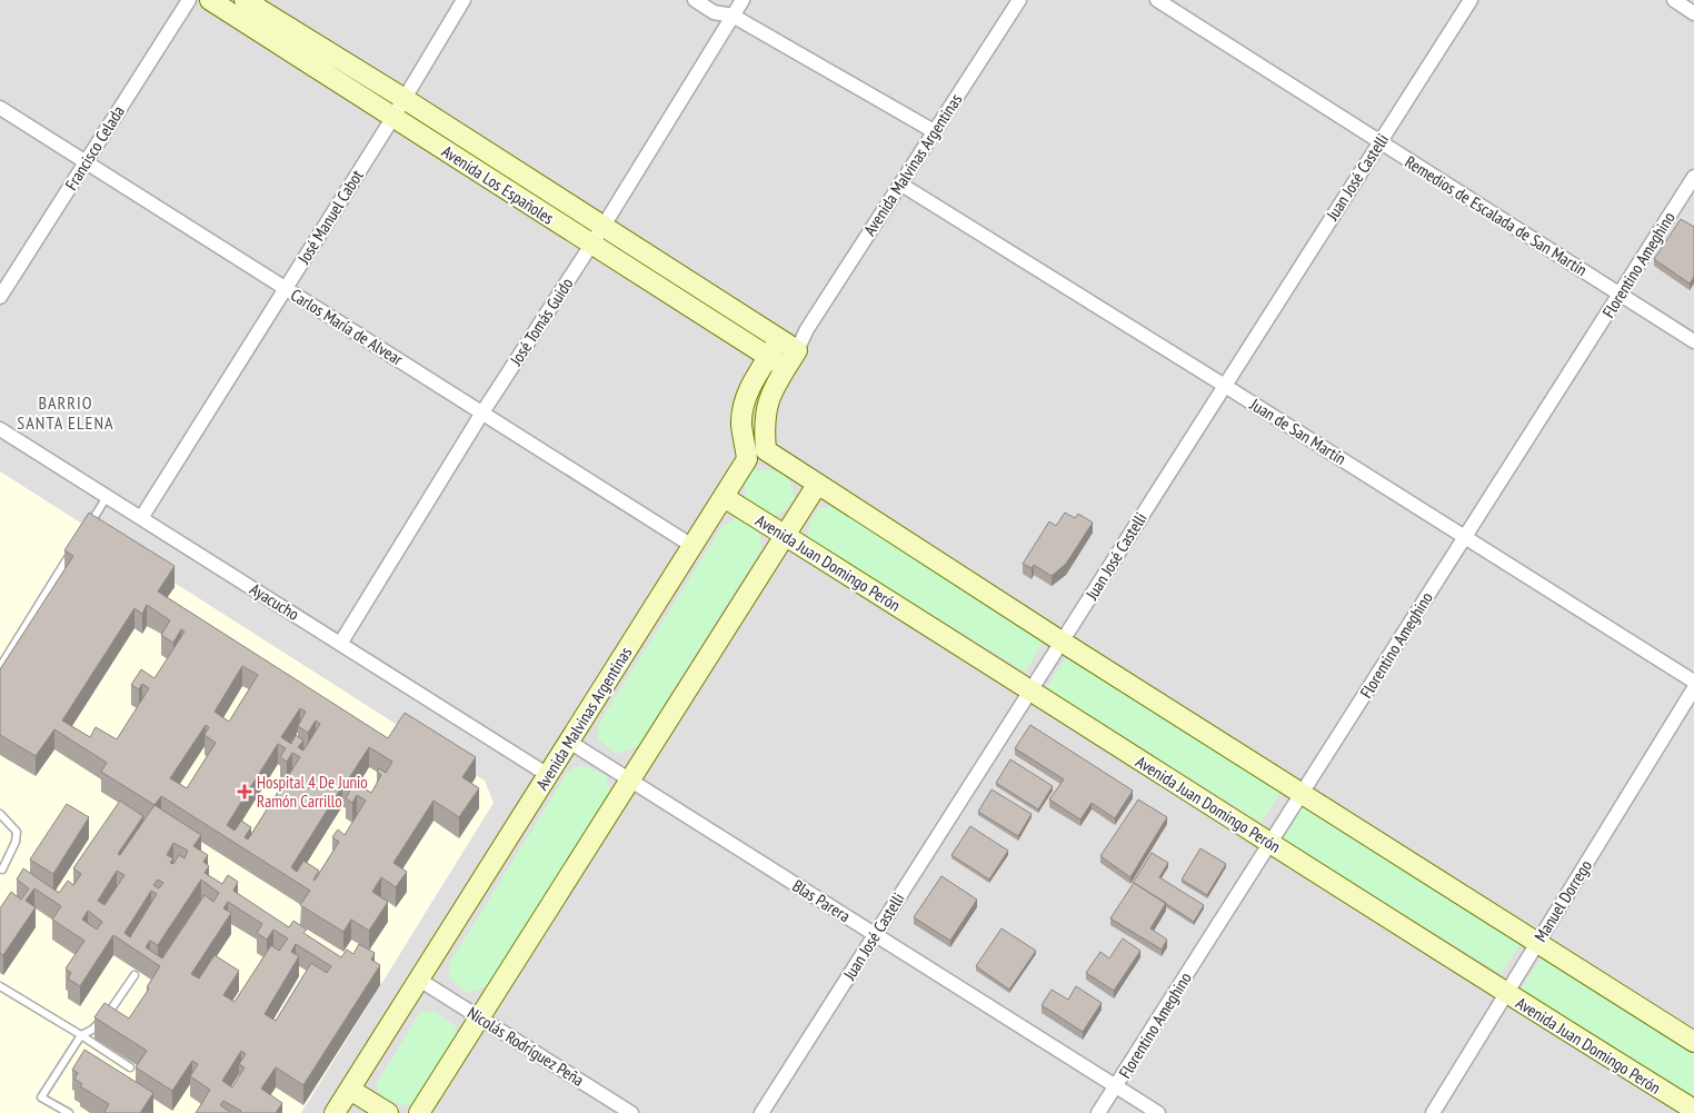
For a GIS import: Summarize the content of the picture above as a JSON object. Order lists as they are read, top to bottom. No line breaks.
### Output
{"streets":{"main road":["Avenida Malvinas Argentinas","Avenida Los Españoles","Avenida Juan Domingo Perón"],"street":["Francisco Celada","Juan José Castelli","Remedios de Escalada de San Martín","José Manuel Cabot","Florentino Ameghino","José Tomás Guido","Carlos María de Alvear","Juan de San Martín","Ayacucho","Blas Parera","Manuel Dorrego","Nicolás Rodríguez Peña"]},"crossings":[["Francisco Celada","Carlos María de Alvear"],["Avenida Malvinas Argentinas","Avenida Los Españoles"],["Avenida Malvinas Argentinas","Carlos María de Alvear"],["Avenida Malvinas Argentinas","Juan de San Martín"],["Avenida Malvinas Argentinas","Avenida Juan Domingo Perón"],["Avenida Malvinas Argentinas","Ayacucho"],["Avenida Malvinas Argentinas","Blas Parera"],["Avenida Malvinas Argentinas","Nicolás Rodríguez Peña"],["Juan José Castelli","Remedios de Escalada de San Martín"],["Juan José Castelli","Juan de San Martín"],["Juan José Castelli","Avenida Juan Domingo Perón"],["Juan José Castelli","Blas Parera"],["Avenida Los Españoles","José Manuel Cabot"],["Avenida Los Españoles","José Tomás Guido"],["Remedios de Escalada de San Martín","Florentino Ameghino"],["José Manuel Cabot","Carlos María de Alvear"],["José Manuel Cabot","Ayacucho"],["Florentino Ameghino","Juan de San Martín"],["Florentino Ameghino","Avenida Juan Domingo Perón"],["Florentino Ameghino","Blas Parera"],["José Tomás Guido","Carlos María de Alvear"],["José Tomás Guido","Ayacucho"],["Avenida Juan Domingo Perón","Manuel Dorrego"]],"districts":["BARRIO SANTA ELENA"],"places":{"health":["Hospital 4 De Junio Ramón Carrillo"]}}
